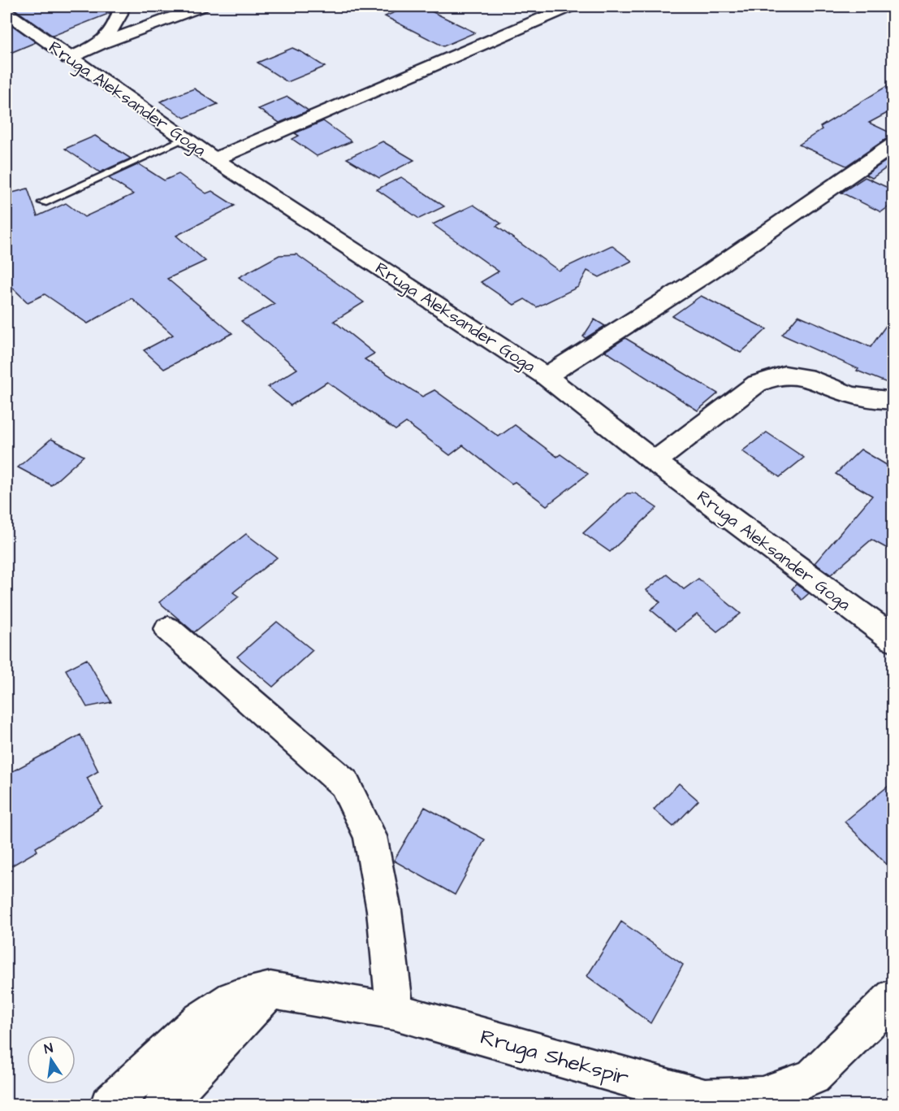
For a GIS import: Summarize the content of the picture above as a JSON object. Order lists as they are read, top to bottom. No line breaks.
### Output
{"streets":{"street":["Rruga Aleksander Goga","Rruga Shekspir"]},"north":"top"}
